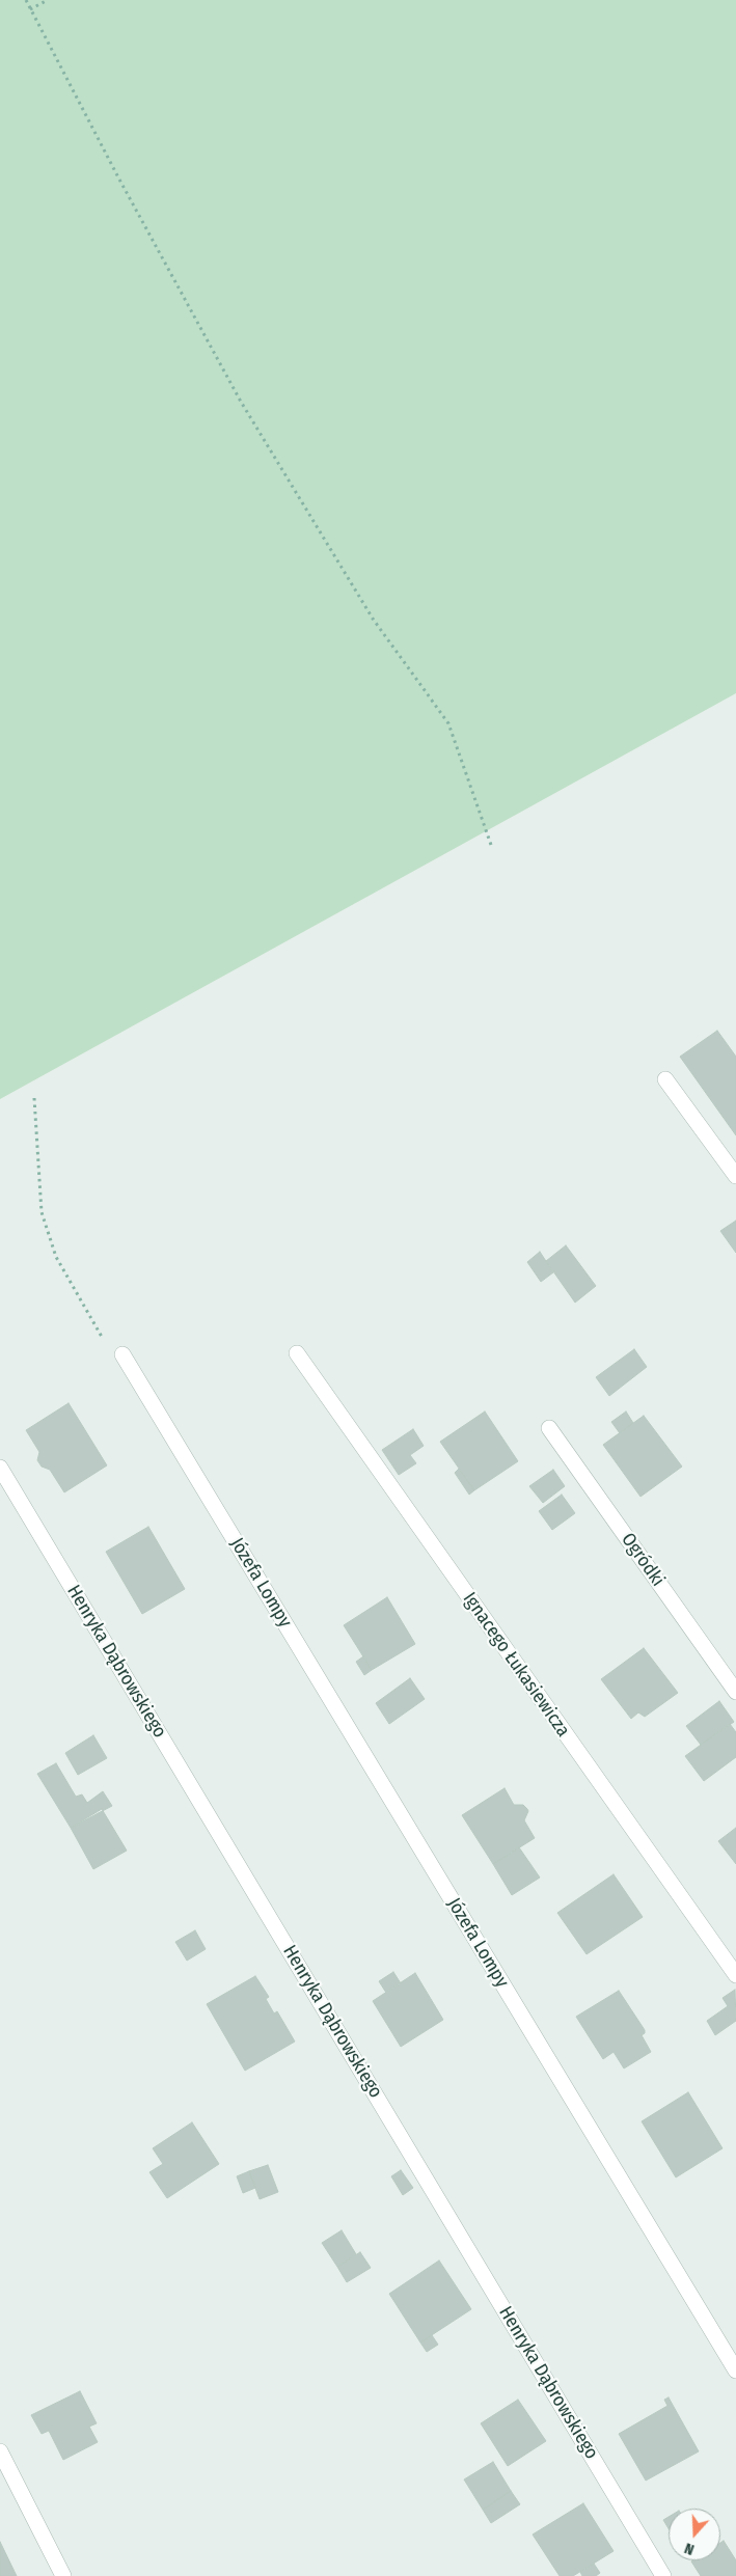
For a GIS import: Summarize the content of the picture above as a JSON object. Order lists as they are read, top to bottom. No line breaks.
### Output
{"streets":{"street":["Ogródki","Józefa Lompy","Henryka Dąbrowskiego","Ignacego Łukasiewicza"]},"north":"bottom"}
